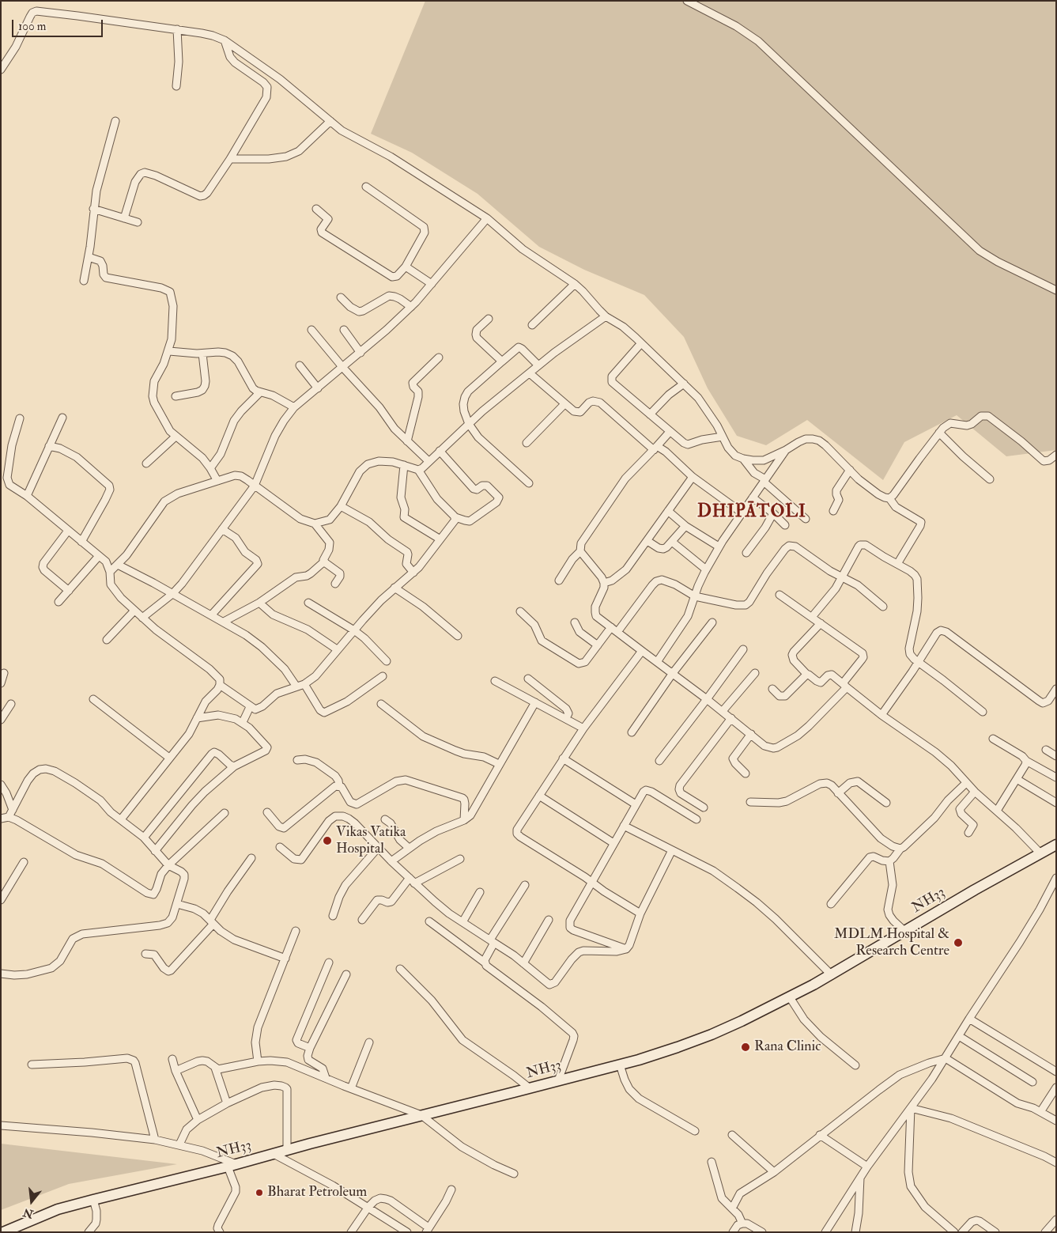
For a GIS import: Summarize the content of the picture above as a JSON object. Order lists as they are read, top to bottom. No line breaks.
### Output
{"streets":{"main road":["NH33"]},"districts":["DHIPĀTOLI"],"places":["Vikas Vatika Hospital","MDLM Hospital & Research Centre","Rana Clinic","Bharat Petroleum"],"scale_bar":"100 m","north":"bottom"}
